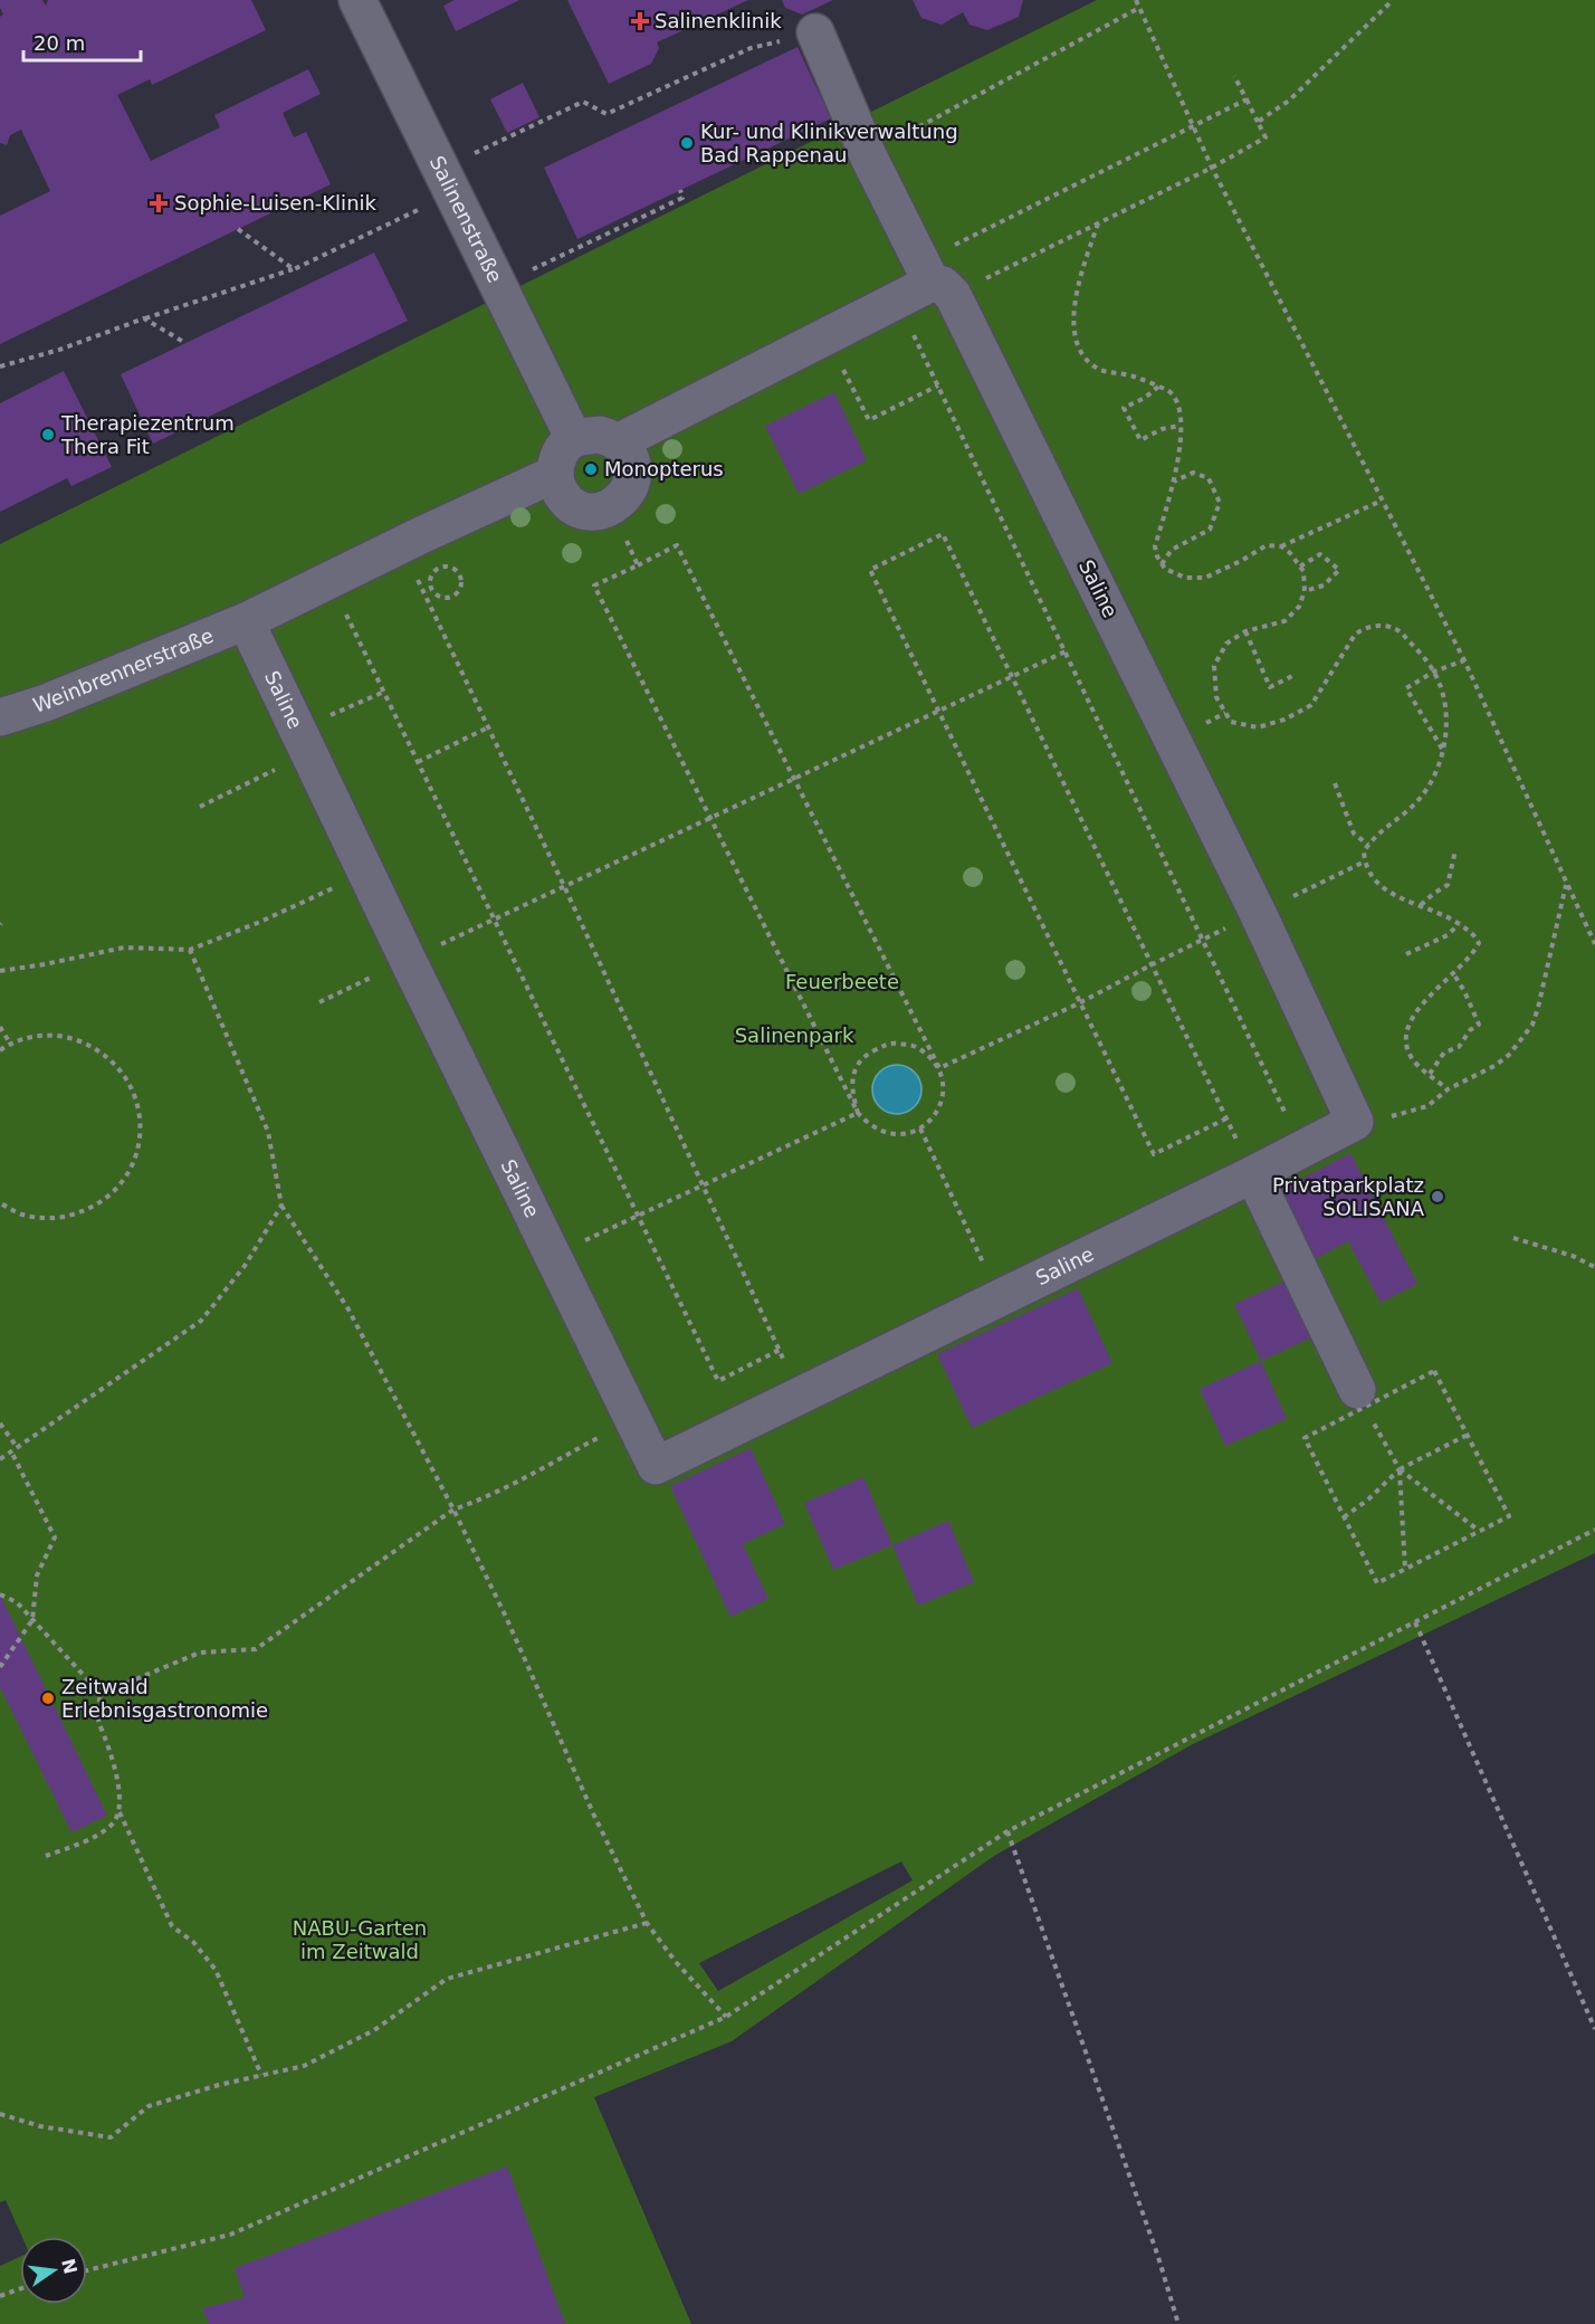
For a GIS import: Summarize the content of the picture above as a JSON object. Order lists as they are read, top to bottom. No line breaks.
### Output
{"streets":{"street":["Salinenstraße","Saline","Weinbrennerstraße"]},"crossings":[["Saline","Weinbrennerstraße"]],"parks":["Feuerbeete","Salinenpark","NABU-Garten im Zeitwald"],"places":{"health":["Salinenklinik","Sophie-Luisen-Klinik"],"other":["Kur- und Klinikverwaltung Bad Rappenau","Therapiezentrum Thera Fit","Monopterus","Privatparkplatz SOLISANA","Zeitwald Erlebnisgastronomie"]},"scale_bar":"20 m","north":"right"}
